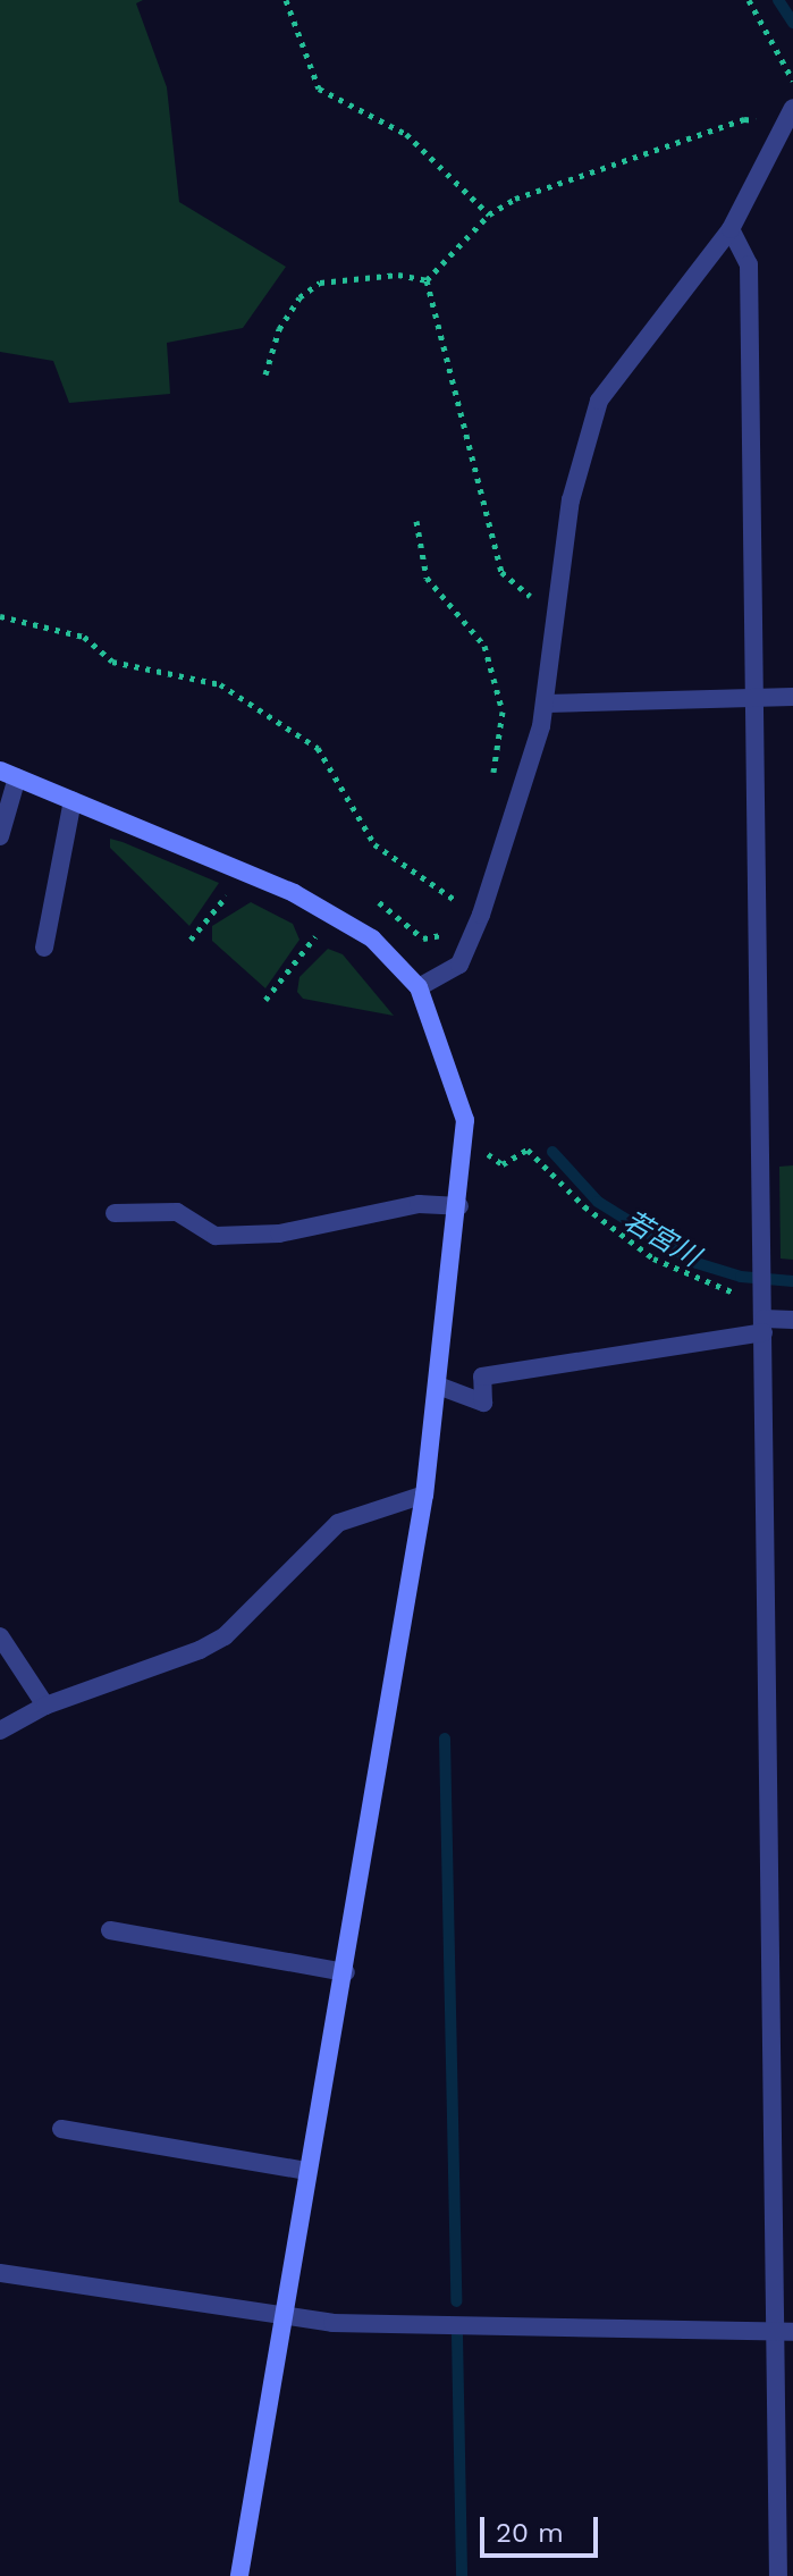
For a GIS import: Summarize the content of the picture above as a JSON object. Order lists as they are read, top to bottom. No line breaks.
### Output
{"water":["若宮川"],"scale_bar":"20 m"}
